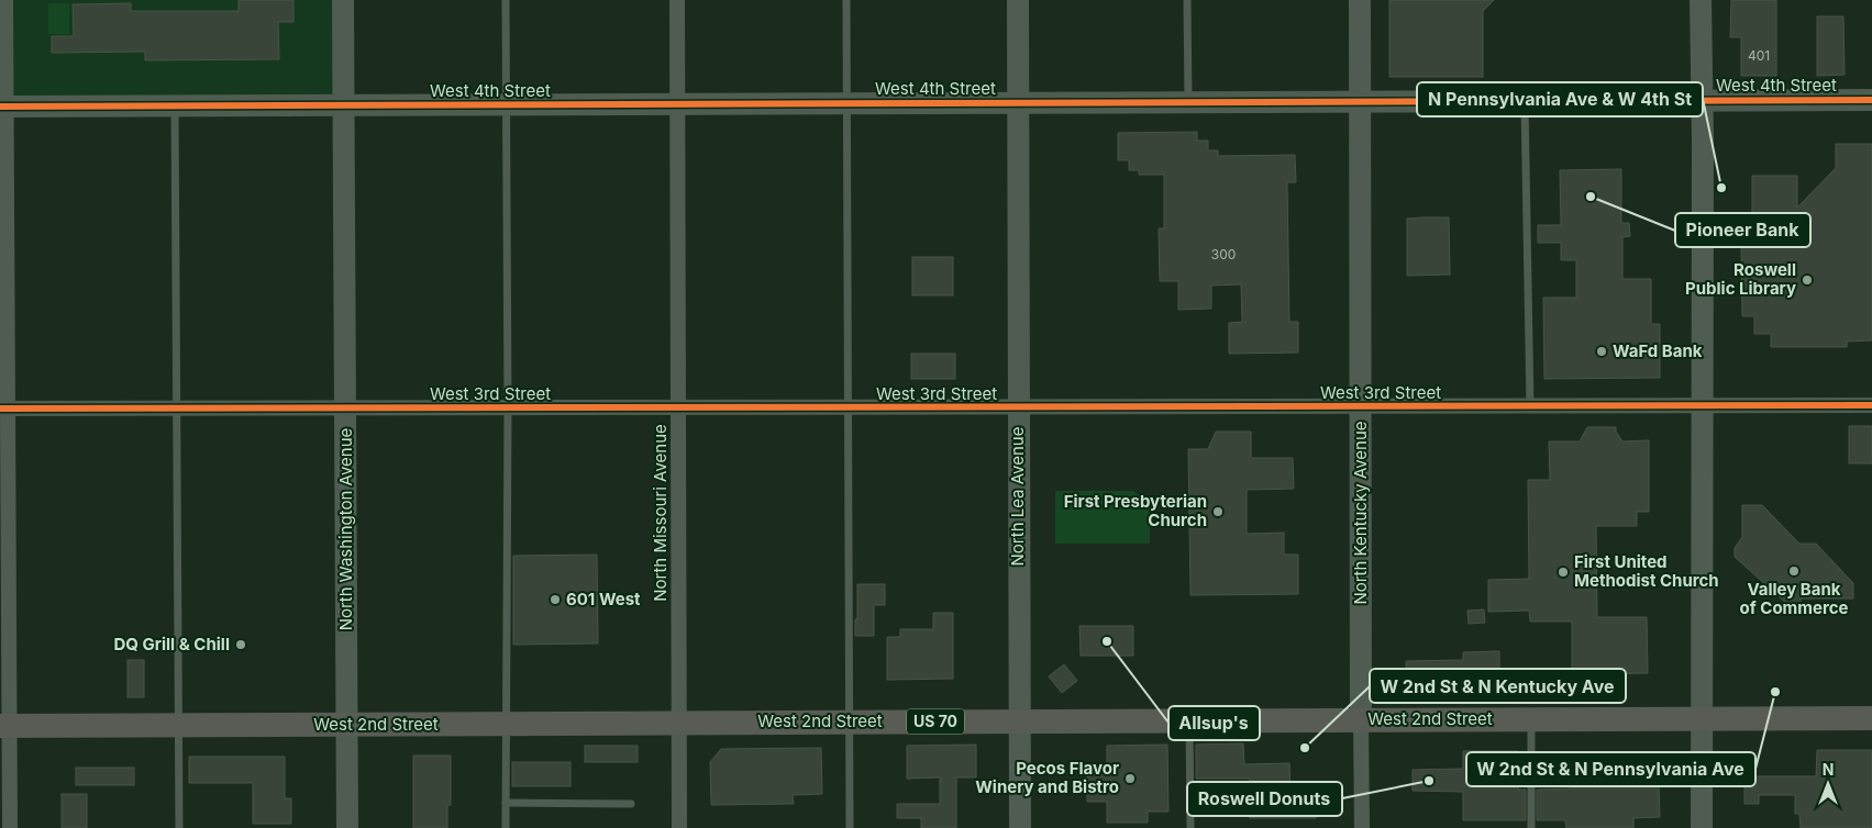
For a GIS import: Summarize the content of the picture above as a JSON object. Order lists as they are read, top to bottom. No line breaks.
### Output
{"streets":{"main road":["West 2nd Street","US 70"],"street":["West 4th Street","West 3rd Street","North Lea Avenue","North Missouri Avenue","North Kentucky Avenue","North Washington Avenue"]},"crossings":[["West 4th Street","North Lea Avenue"],["West 4th Street","North Missouri Avenue"],["West 4th Street","North Kentucky Avenue"],["West 4th Street","North Washington Avenue"],["West 3rd Street","North Lea Avenue"],["West 3rd Street","North Missouri Avenue"],["West 3rd Street","North Kentucky Avenue"],["West 3rd Street","North Washington Avenue"],["North Lea Avenue","West 2nd Street"],["North Missouri Avenue","West 2nd Street"],["North Kentucky Avenue","West 2nd Street"],["North Washington Avenue","West 2nd Street"]],"places":["N Pennsylvania Ave & W 4th St","Pioneer Bank","Roswell Public Library","WaFd Bank","First Presbyterian Church","Valley Bank of Commerce","First United Methodist Church","601 West","Allsup's","DQ Grill & Chill","W 2nd St & N Pennsylvania Ave","W 2nd St & N Kentucky Ave","Pecos Flavor Winery and Bistro","Roswell Donuts"],"house_numbers":["401","300"],"north":"top"}
